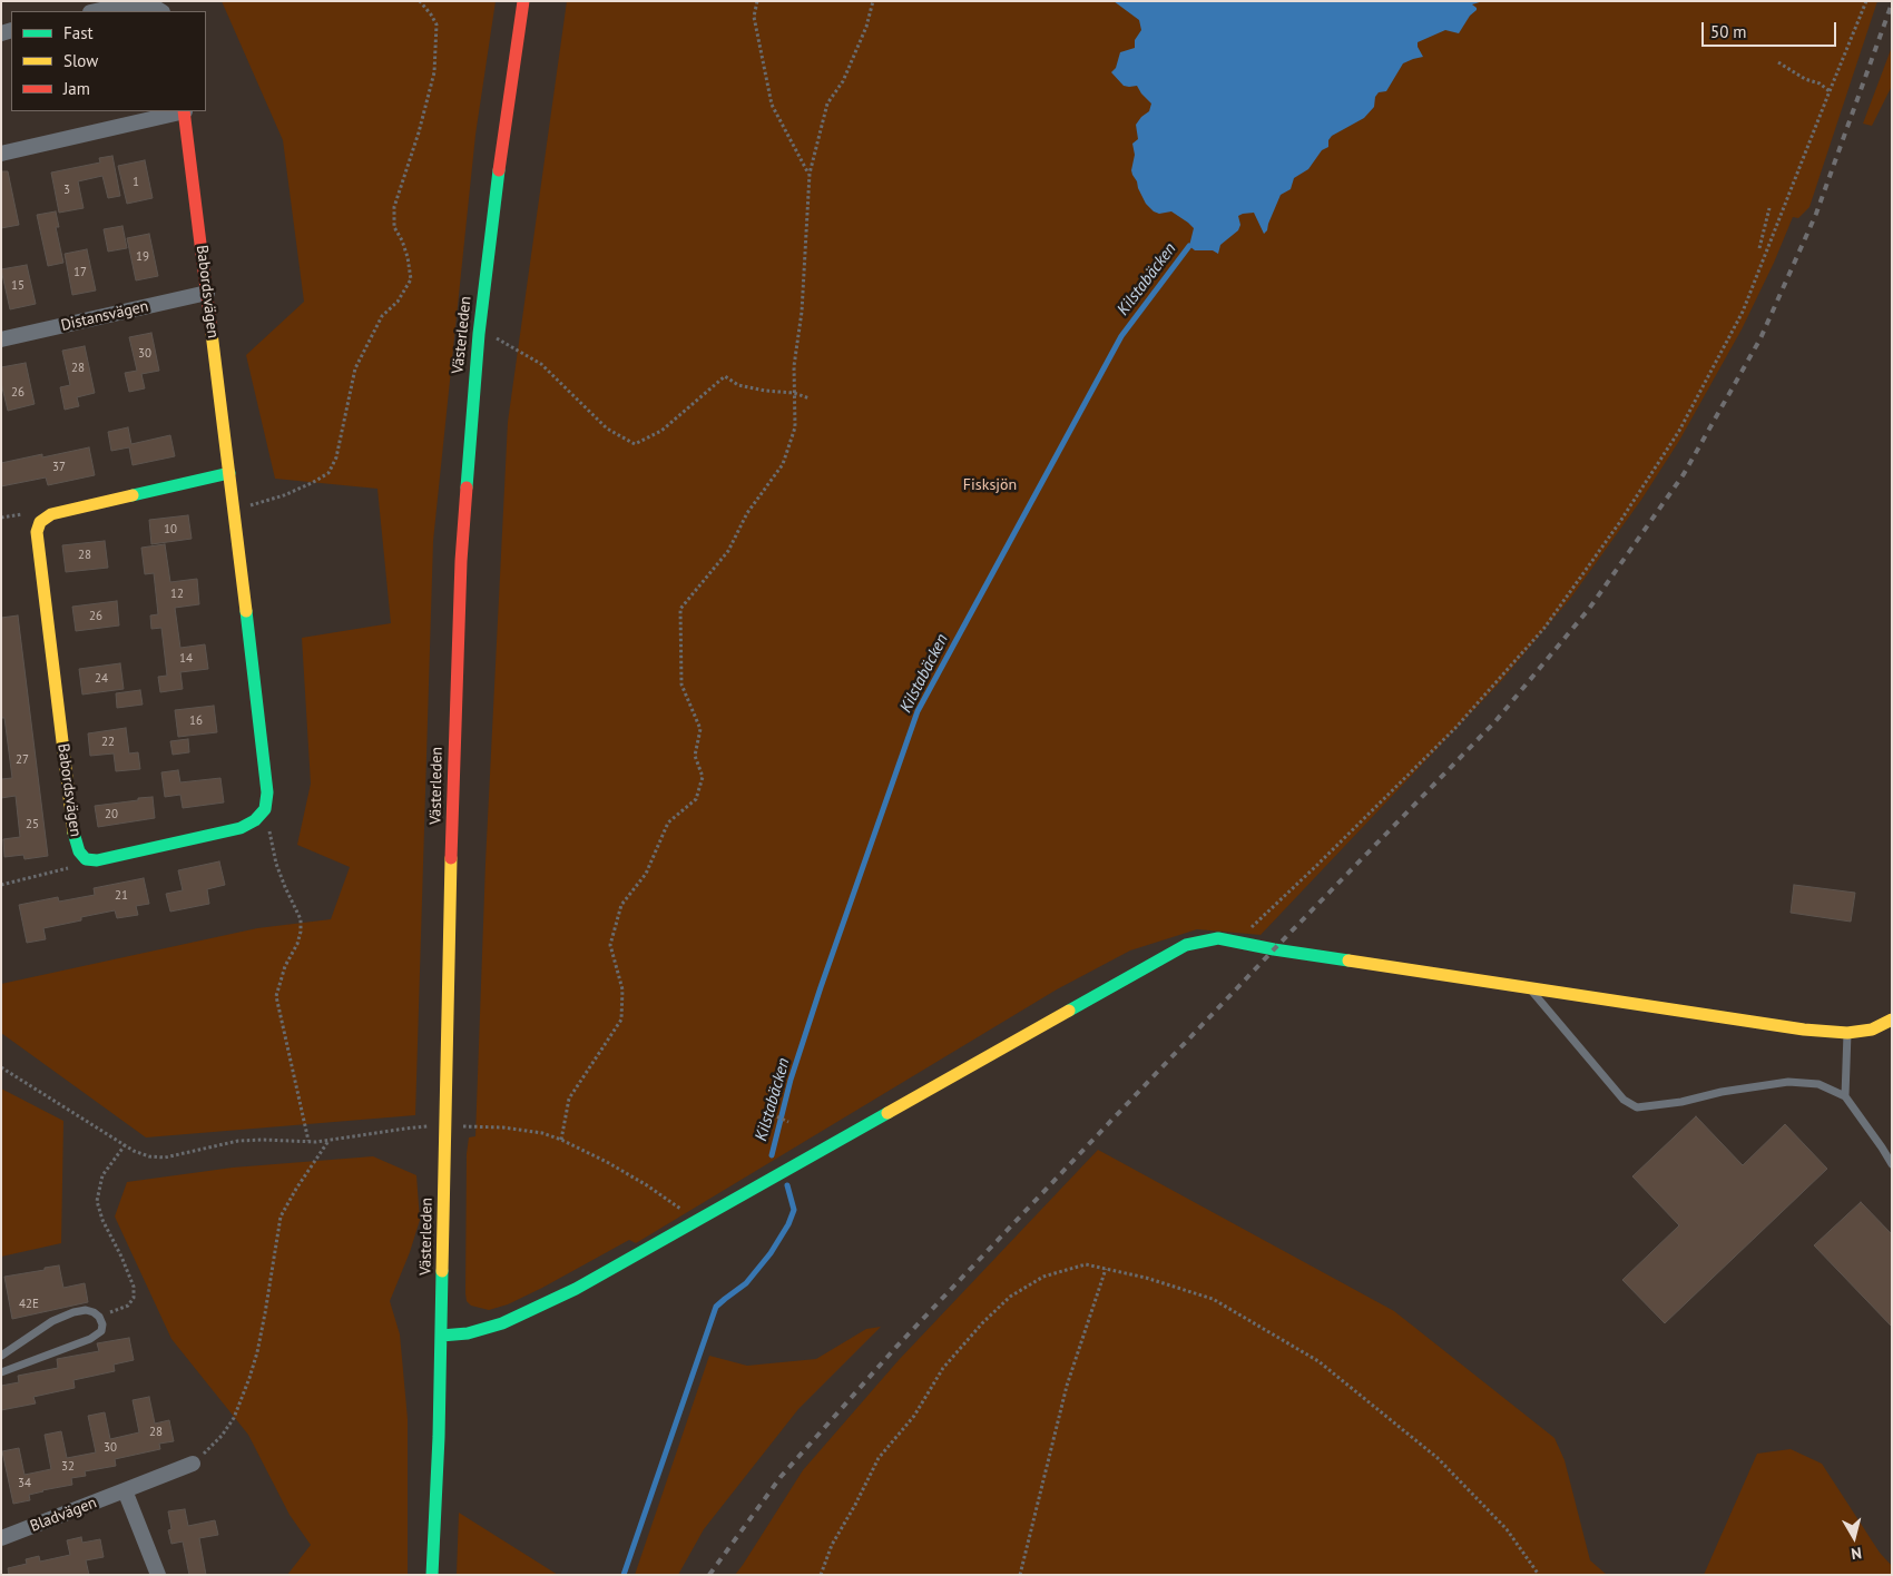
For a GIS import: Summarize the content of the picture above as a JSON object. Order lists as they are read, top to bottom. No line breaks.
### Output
{"streets":{"street":["Babordsvägen","Distansvägen","Västerleden","Bladvägen"]},"crossings":[["Babordsvägen","Distansvägen"]],"water":["Kilstabäcken"],"parks":["Fisksjön"],"house_numbers":["1","3","19","17","15","30","28","26","37","10","28","12","26","14","24","16","22","27","20","25","21","42E","28","30","32","34"],"legend":["Fast","Slow","Jam"],"scale_bar":"50 m","north":"bottom"}
